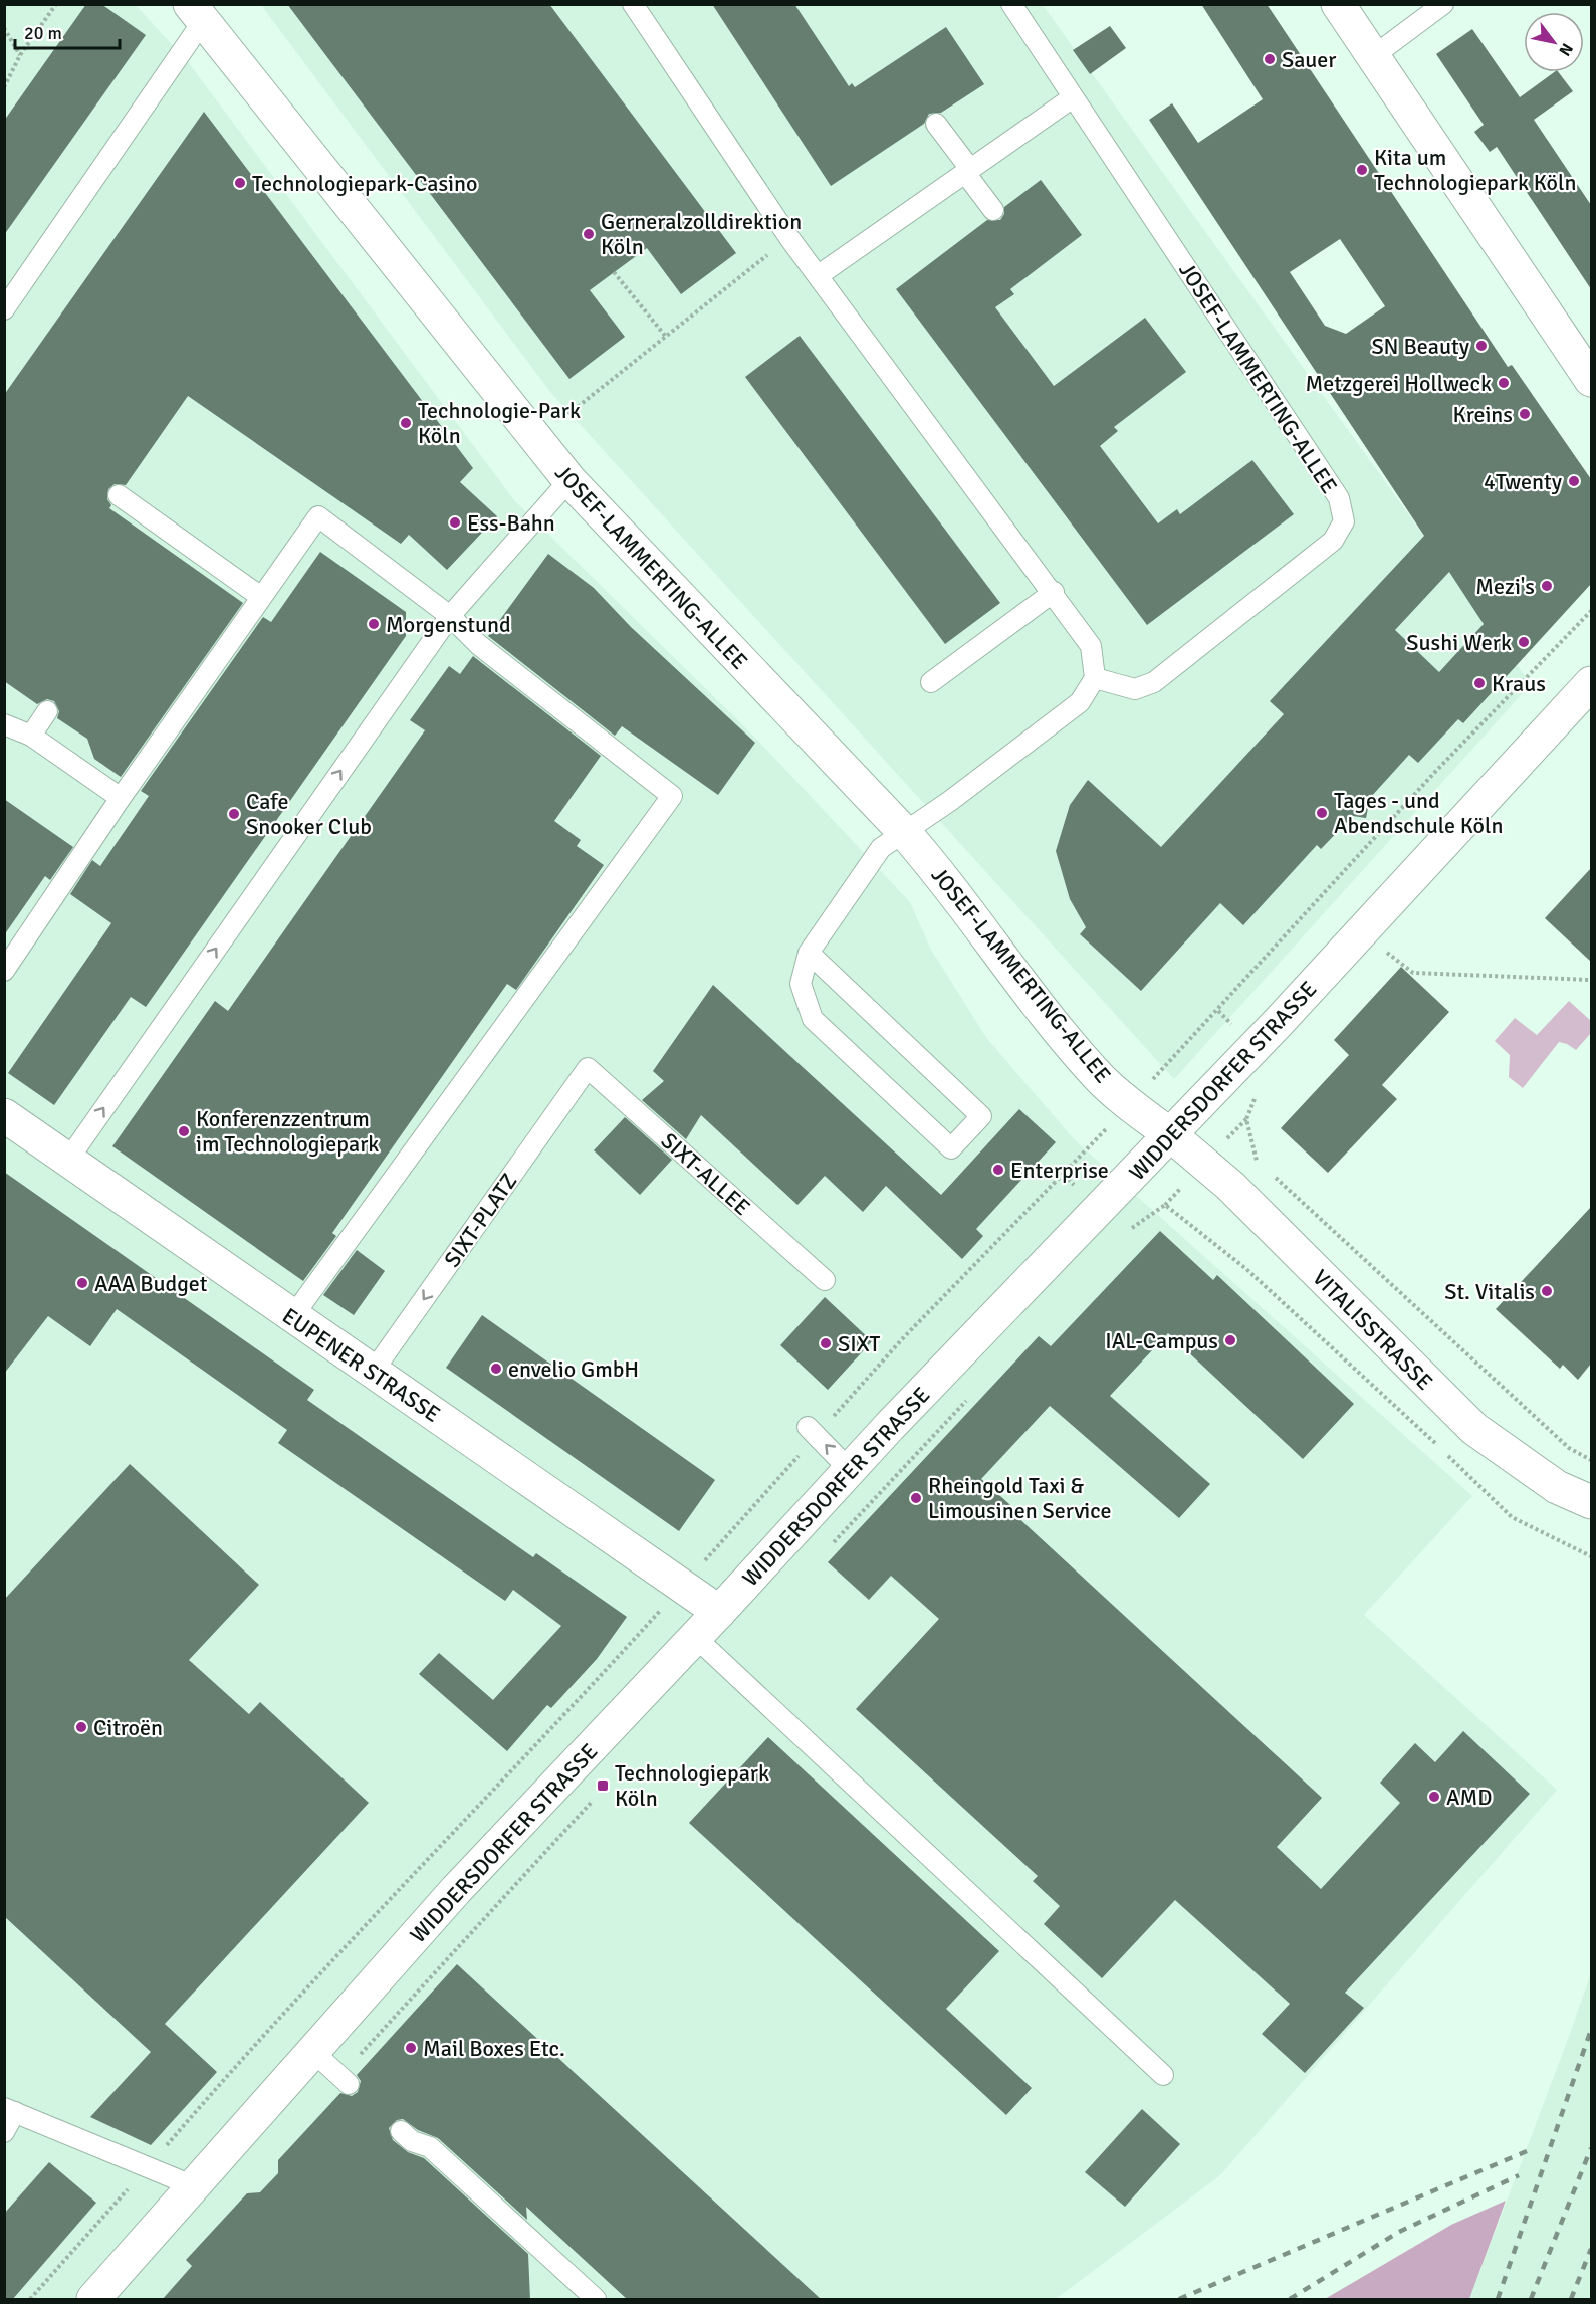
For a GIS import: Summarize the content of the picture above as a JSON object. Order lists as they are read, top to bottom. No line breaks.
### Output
{"streets":{"street":["JOSEF-LAMMERTING-ALLEE","WIDDERSDORFER STRASSE","VITALISSTRASSE","EUPENER STRASSE"],"lane":["SIXT-ALLEE","SIXT-PLATZ"]},"crossings":[["JOSEF-LAMMERTING-ALLEE","WIDDERSDORFER STRASSE"],["JOSEF-LAMMERTING-ALLEE","VITALISSTRASSE"],["WIDDERSDORFER STRASSE","VITALISSTRASSE"],["WIDDERSDORFER STRASSE","EUPENER STRASSE"],["SIXT-ALLEE","SIXT-PLATZ"],["SIXT-PLATZ","EUPENER STRASSE"]],"one_way":["SIXT-PLATZ"],"places":{"other":["Sauer","Kita um Technologiepark Köln","Technologiepark-Casino","Gerneralzolldirektion Köln","SN Beauty","Metzgerei Hollweck","Kreins","Technologie-Park Köln","4Twenty","Ess-Bahn","Mezi's","Morgenstund","Sushi Werk","Kraus","Tages - und Abendschule Köln","Cafe Snooker Club","Konferenzzentrum im Technologiepark","Enterprise","AAA Budget","St. Vitalis","IAL-Campus","SIXT","envelio GmbH","Rheingold Taxi & Limousinen Service","Citroën","AMD","Mail Boxes Etc."],"transit":["Technologiepark Köln"]},"scale_bar":"20 m","north":"bottom right"}
